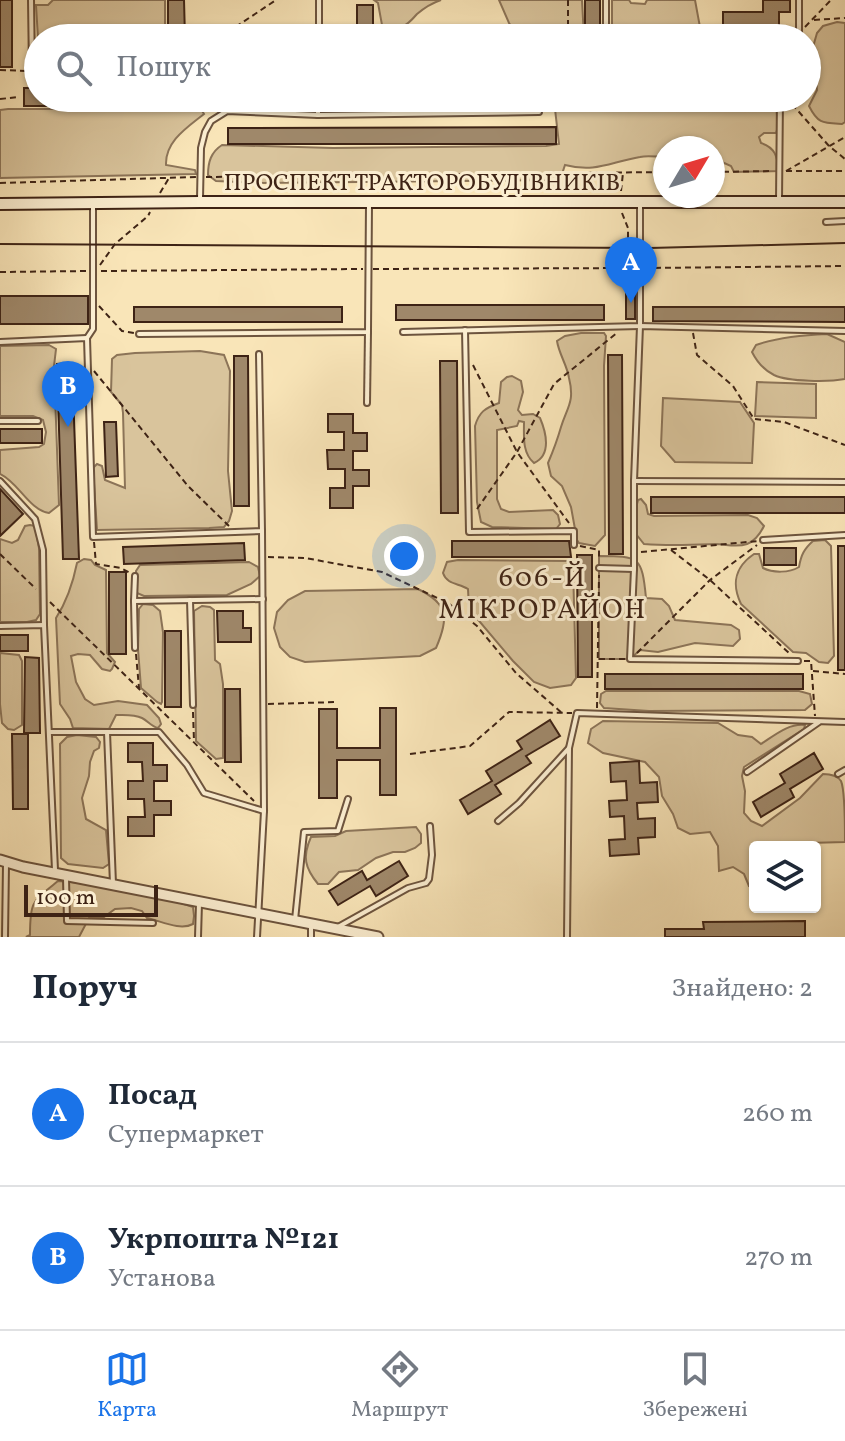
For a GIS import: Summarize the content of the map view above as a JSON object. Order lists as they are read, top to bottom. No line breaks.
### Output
{"streets":{"main road":["ПРОСПЕКТ ТРАКТОРОБУДІВНИКІВ"]},"districts":["606-Й МІКРОРАЙОН"],"scale_bar":"100 m","north":"top right","page":{"search":"Пошук","pins":["A","B"],"scale":"100 m","heading":["Поруч","Знайдено: 2"],"list":[{"mark":"A","name":"Посад","note":"Супермаркет","value":"260 m"},{"mark":"B","name":"Укрпошта №121","note":"Установа","value":"270 m"}],"nav":["Карта","Маршрут","Збережені"]}}
